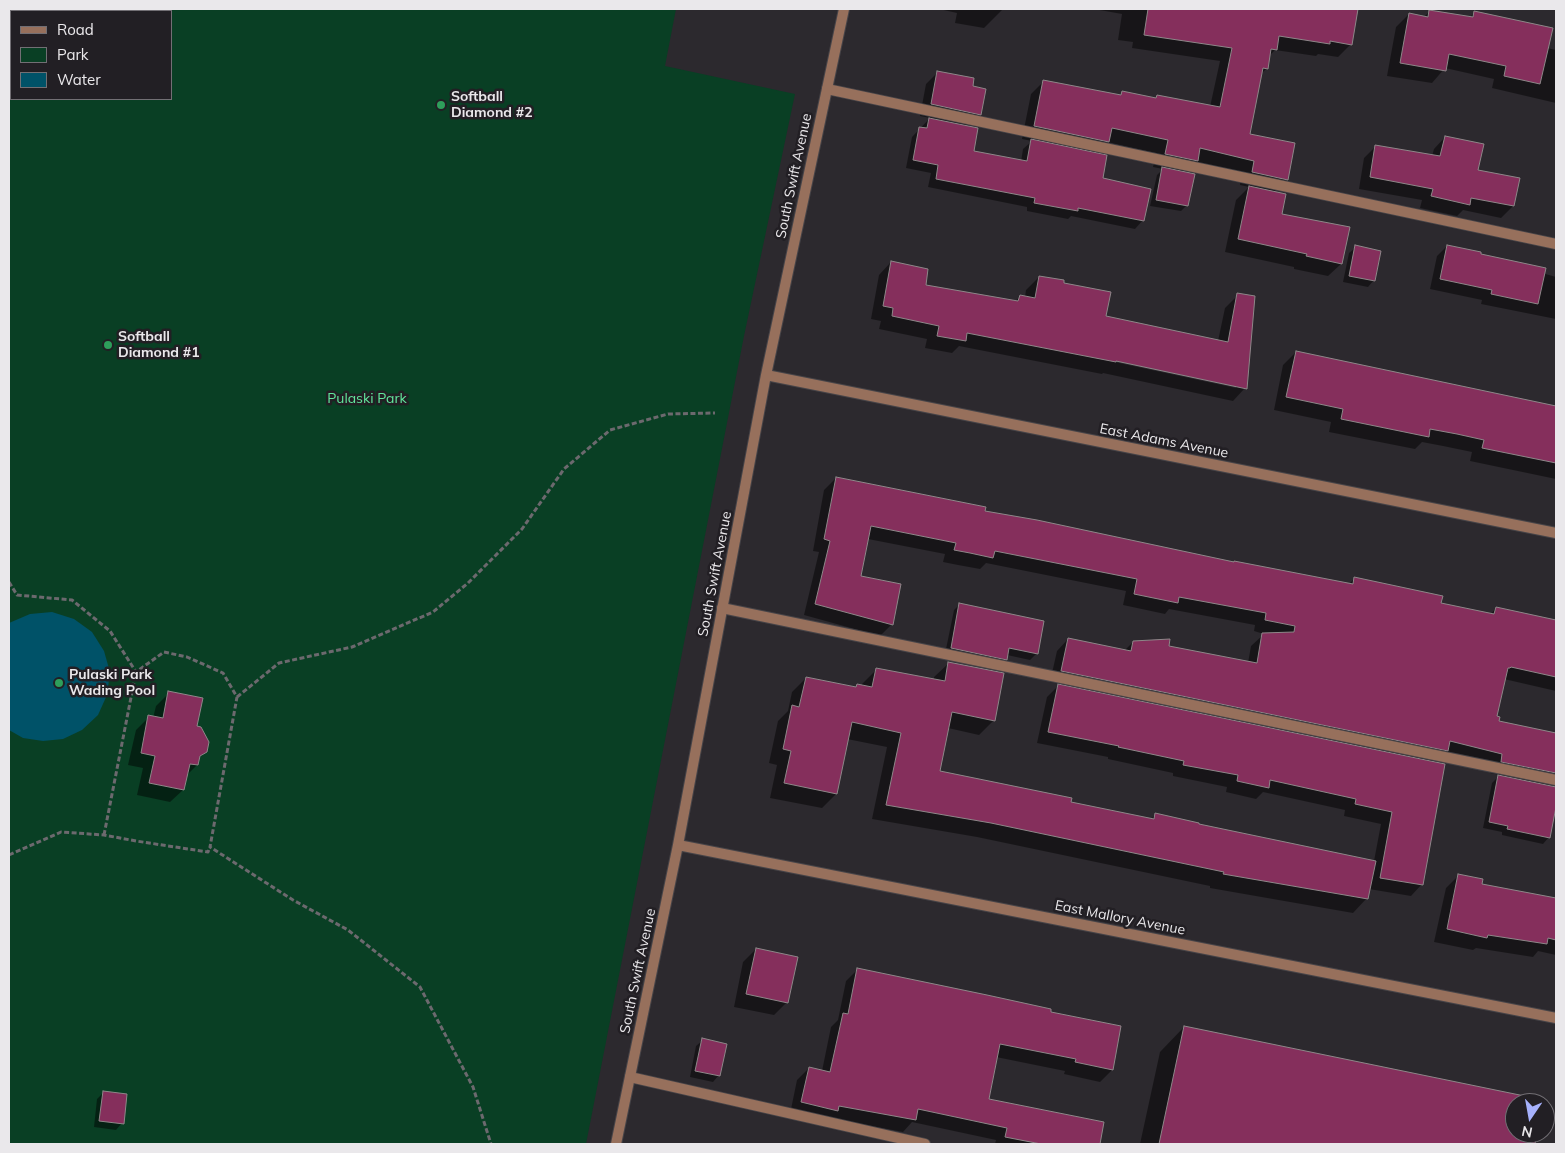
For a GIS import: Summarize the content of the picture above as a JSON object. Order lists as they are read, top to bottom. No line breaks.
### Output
{"streets":{"street":["South Swift Avenue","East Adams Avenue","East Mallory Avenue"]},"crossings":[["South Swift Avenue","East Adams Avenue"],["South Swift Avenue","East Mallory Avenue"]],"parks":["Pulaski Park"],"places":["Softball Diamond #2","Softball Diamond #1","Pulaski Park Wading Pool"],"legend":["Road","Park","Water"],"north":"bottom"}
